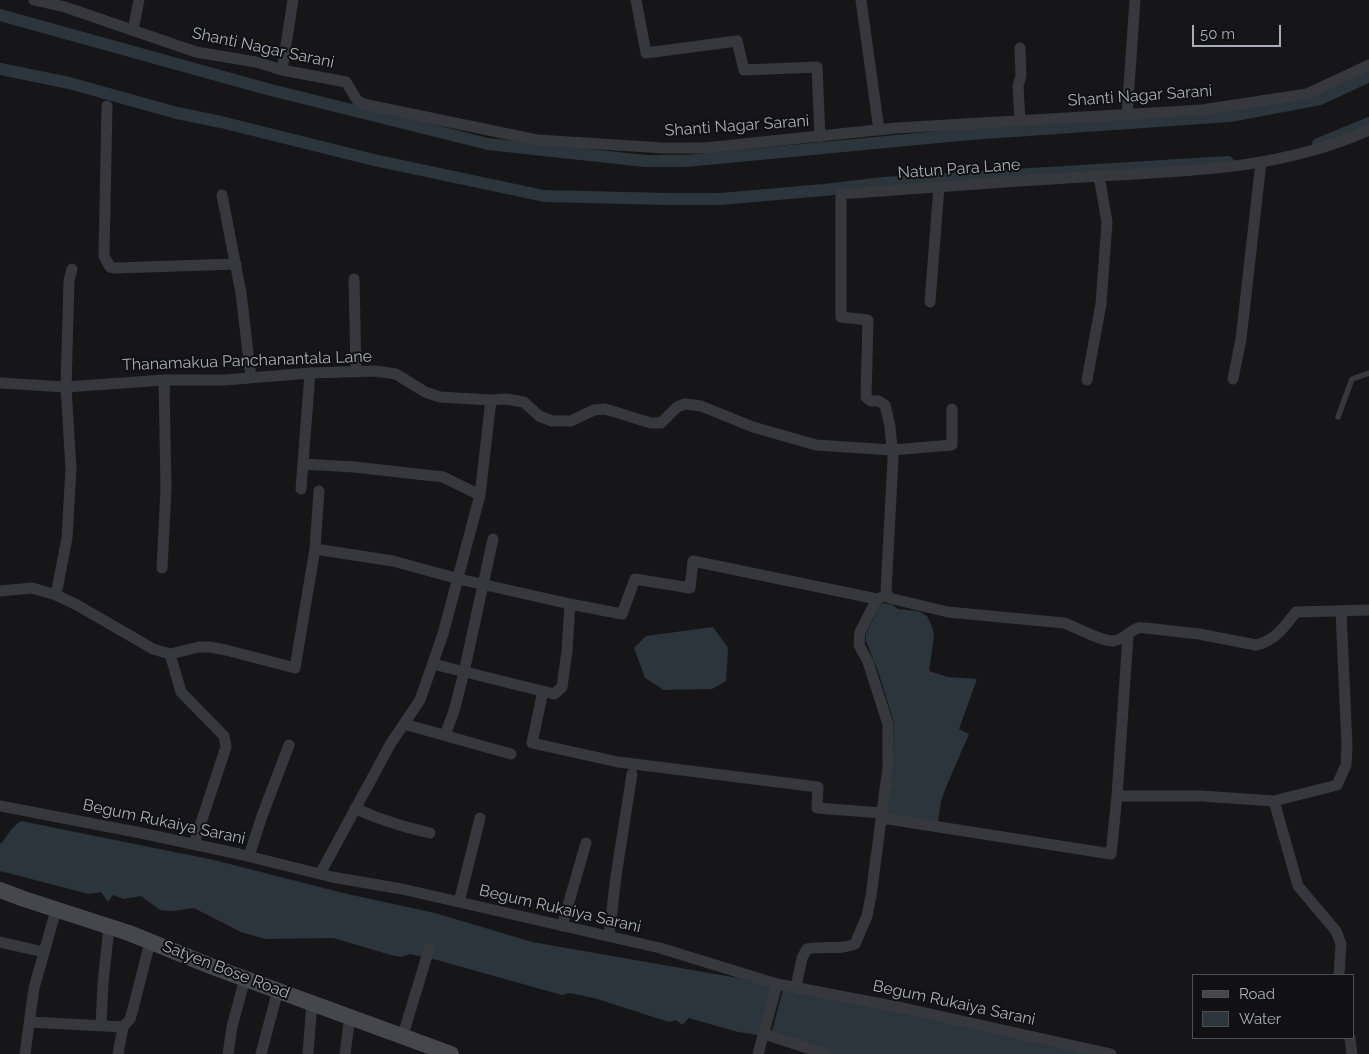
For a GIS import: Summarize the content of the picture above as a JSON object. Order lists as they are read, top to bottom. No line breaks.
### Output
{"streets":{"main road":["Satyen Bose Road"],"street":["Shanti Nagar Sarani","Natun Para Lane","Thanamakua Panchanantala Lane","Begum Rukaiya Sarani"]},"crossings":[["Natun Para Lane","Thanamakua Panchanantala Lane"]],"legend":["Road","Water"],"scale_bar":"50 m"}
